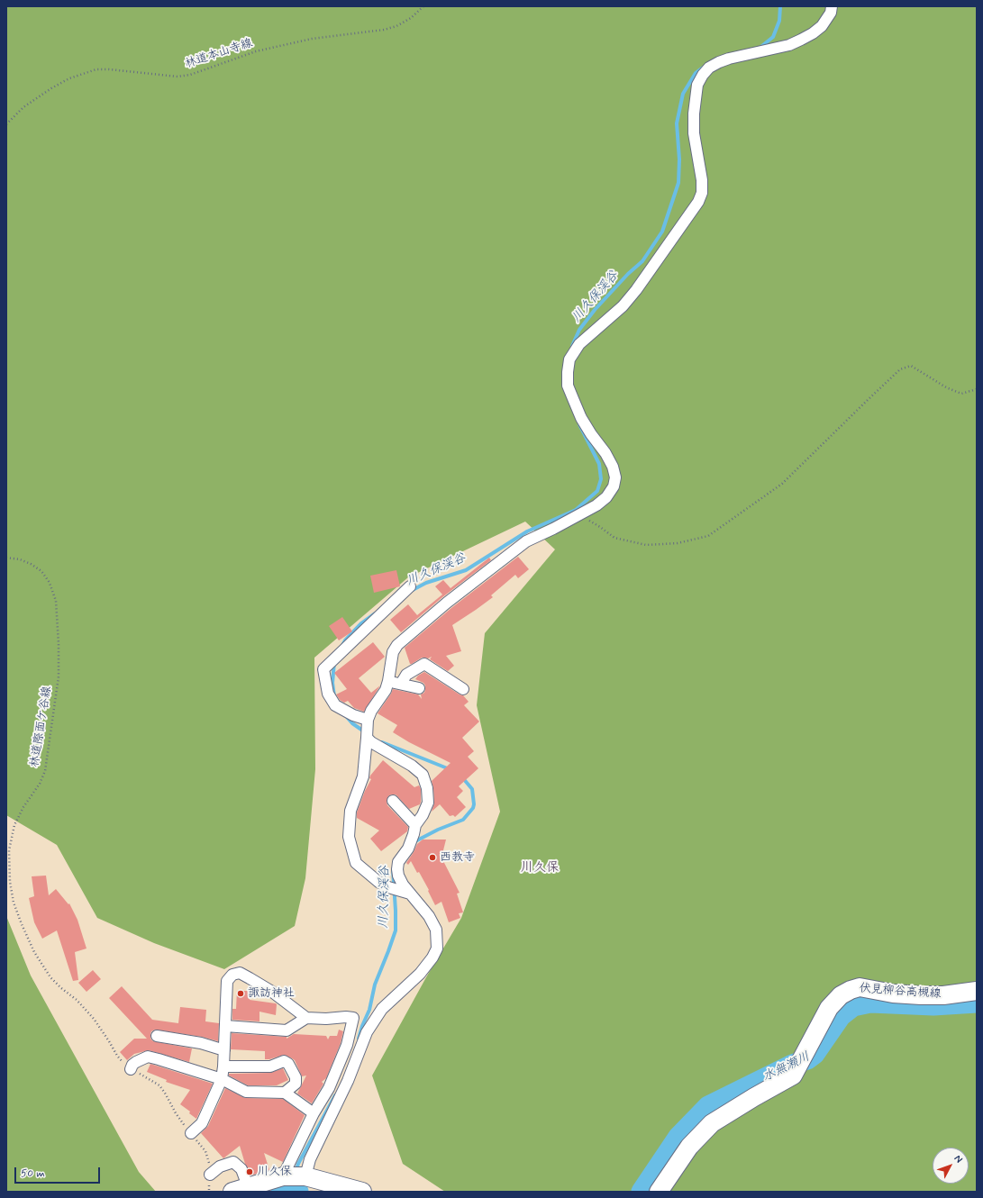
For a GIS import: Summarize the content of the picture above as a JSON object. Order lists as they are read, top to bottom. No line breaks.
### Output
{"streets":{"main road":["伏見柳谷高槻線"],"path":["林道本山寺線","林道際面ケ谷線"]},"districts":["川久保"],"water":["川久保渓谷","水無瀬川"],"places":["西教寺","諏訪神社","川久保"],"scale_bar":"50 m","north":"top right"}
